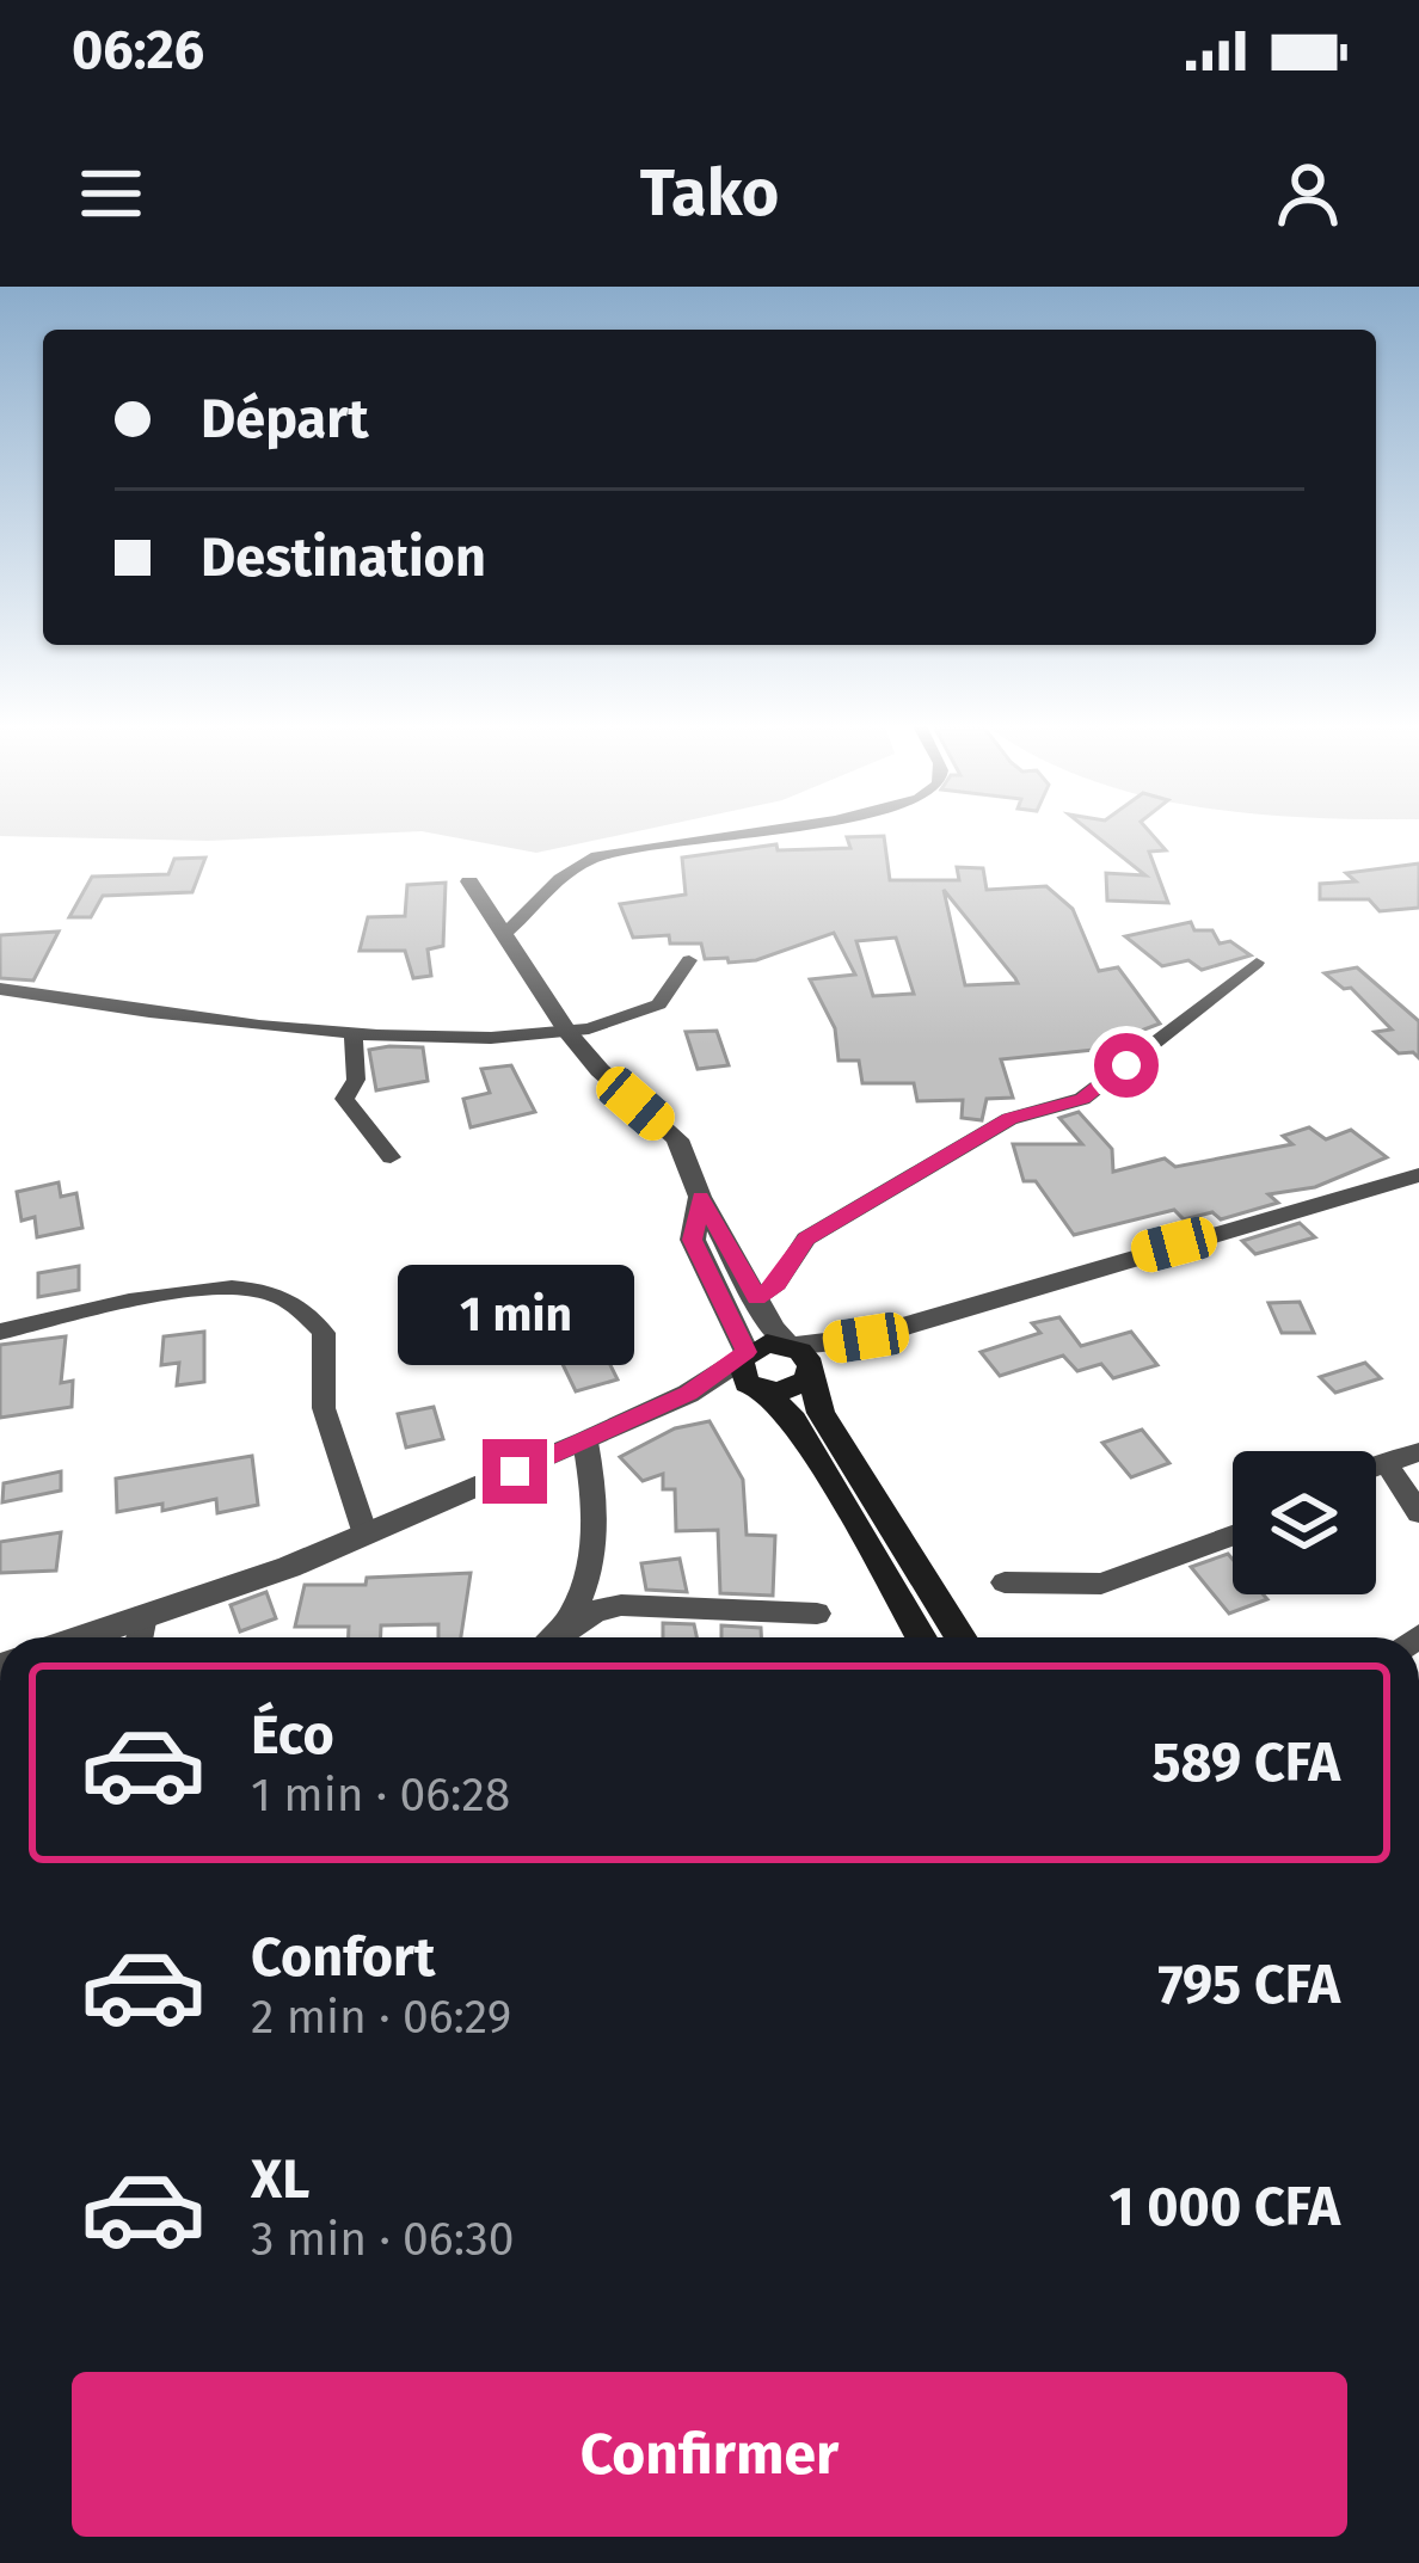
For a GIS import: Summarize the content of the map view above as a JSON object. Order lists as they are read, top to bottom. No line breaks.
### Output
{"page":{"status":"06:26","header":"Tako","banner":["Départ","Destination"],"bubble":"1 min","list":[{"name":"Éco","note":"1 min · 06:28","value":"589 CFA"},{"name":"Confort","note":"2 min · 06:29","value":"795 CFA"},{"name":"XL","note":"3 min · 06:30","value":"1 000 CFA"}],"buttons":"Confirmer"}}
